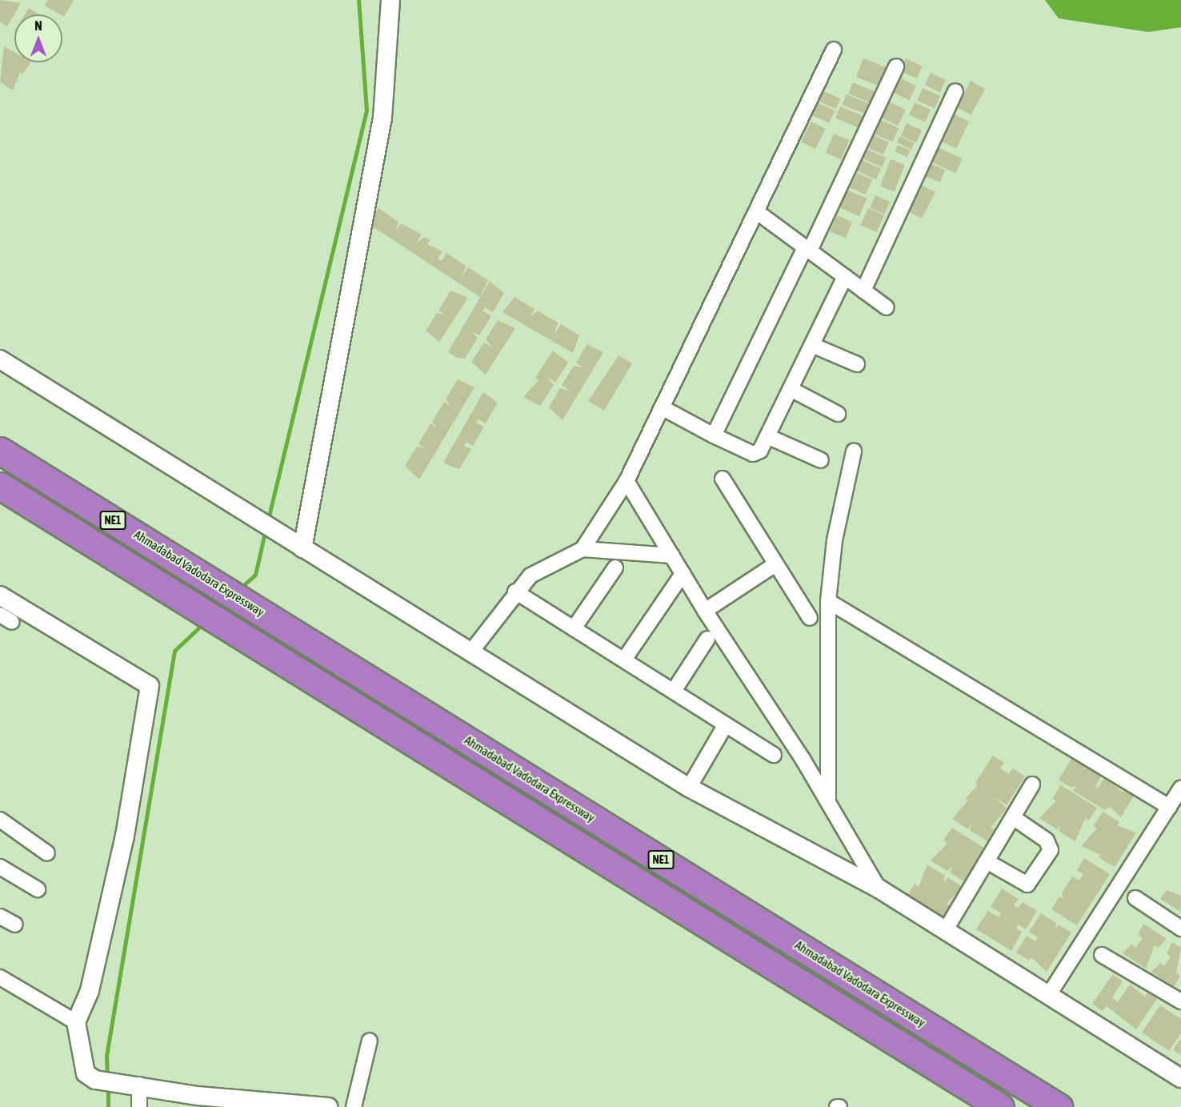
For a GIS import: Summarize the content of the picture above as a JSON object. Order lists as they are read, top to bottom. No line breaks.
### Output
{"streets":{"highway":["NE1","Ahmadabad Vadodara Expressway"]},"north":"top"}
